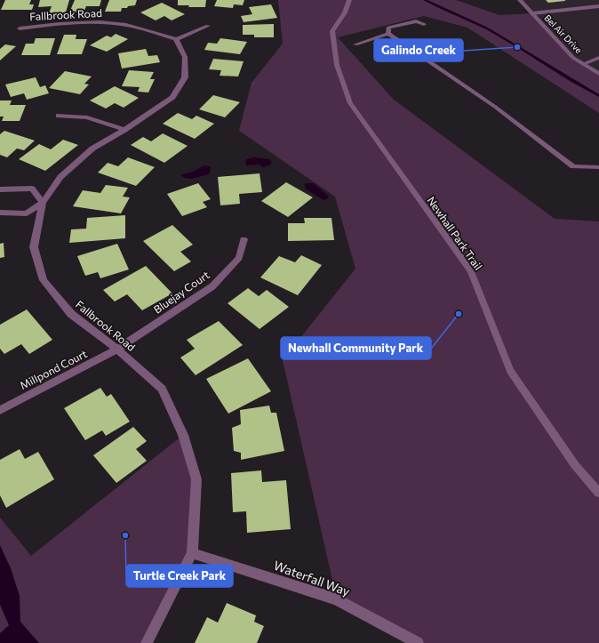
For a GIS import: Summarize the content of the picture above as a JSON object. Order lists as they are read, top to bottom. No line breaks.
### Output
{"streets":{"street":["Fallbrook Road","Bel Air Drive","Bluejay Court","Millpond Court","Waterfall Way"],"lane":["Newhall Park Trail"]},"crossings":[["Fallbrook Road","Bluejay Court"],["Fallbrook Road","Millpond Court"],["Fallbrook Road","Waterfall Way"],["Bluejay Court","Millpond Court"]],"places":["Galindo Creek","Newhall Community Park","Turtle Creek Park"]}
